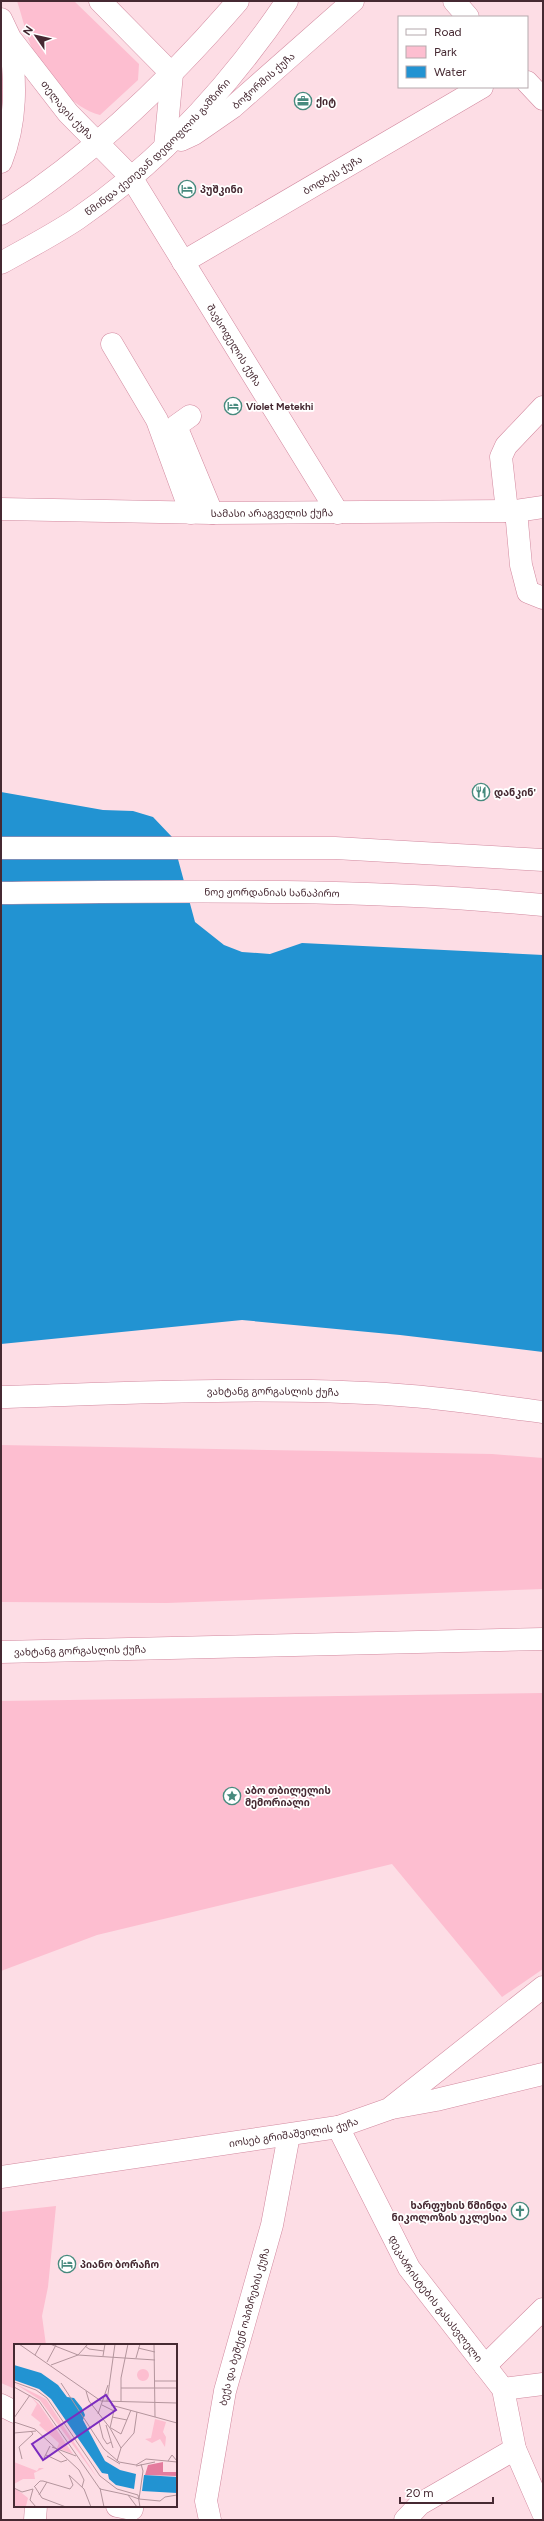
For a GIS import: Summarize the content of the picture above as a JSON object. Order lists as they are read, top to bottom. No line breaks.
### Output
{"streets":{"main road":["ბოჭორმის ქუჩა","თელავის ქუჩა","წმინდა ქეთევან დედოფლის გამზირი","ბოდბეს ქუჩა","შავსოფელის ქუჩა","სამასი არაგველის ქუჩა","ნოე ჟორდანიას სანაპირო","ვახტანგ გორგასლის ქუჩა","იოსებ გრიშაშვილის ქუჩა","დეკაბრისტების გასასვლელი","ბექა და ბეშქენ ოპიზრების ქუჩა"]},"crossings":[["ბოჭორმის ქუჩა","წმინდა ქეთევან დედოფლის გამზირი"],["თელავის ქუჩა","წმინდა ქეთევან დედოფლის გამზირი"],["თელავის ქუჩა","შავსოფელის ქუჩა"],["წმინდა ქეთევან დედოფლის გამზირი","შავსოფელის ქუჩა"],["ბოდბეს ქუჩა","შავსოფელის ქუჩა"],["შავსოფელის ქუჩა","სამასი არაგველის ქუჩა"],["იოსებ გრიშაშვილის ქუჩა","დეკაბრისტების გასასვლელი"],["იოსებ გრიშაშვილის ქუჩა","ბექა და ბეშქენ ოპიზრების ქუჩა"]],"places":{"office":["ქიტ"],"hotel":["პუშკინი","Violet Metekhi","პიანო ბორაჩო"],"restaurant":["დანკინ'"],"place":["აბო თბილელის მემორიალი"],"church":["ხარფუხის წმინდა ნიკოლოზის ეკლესია"]},"legend":["Road","Park","Water"],"scale_bar":"20 m","north":"top left"}
